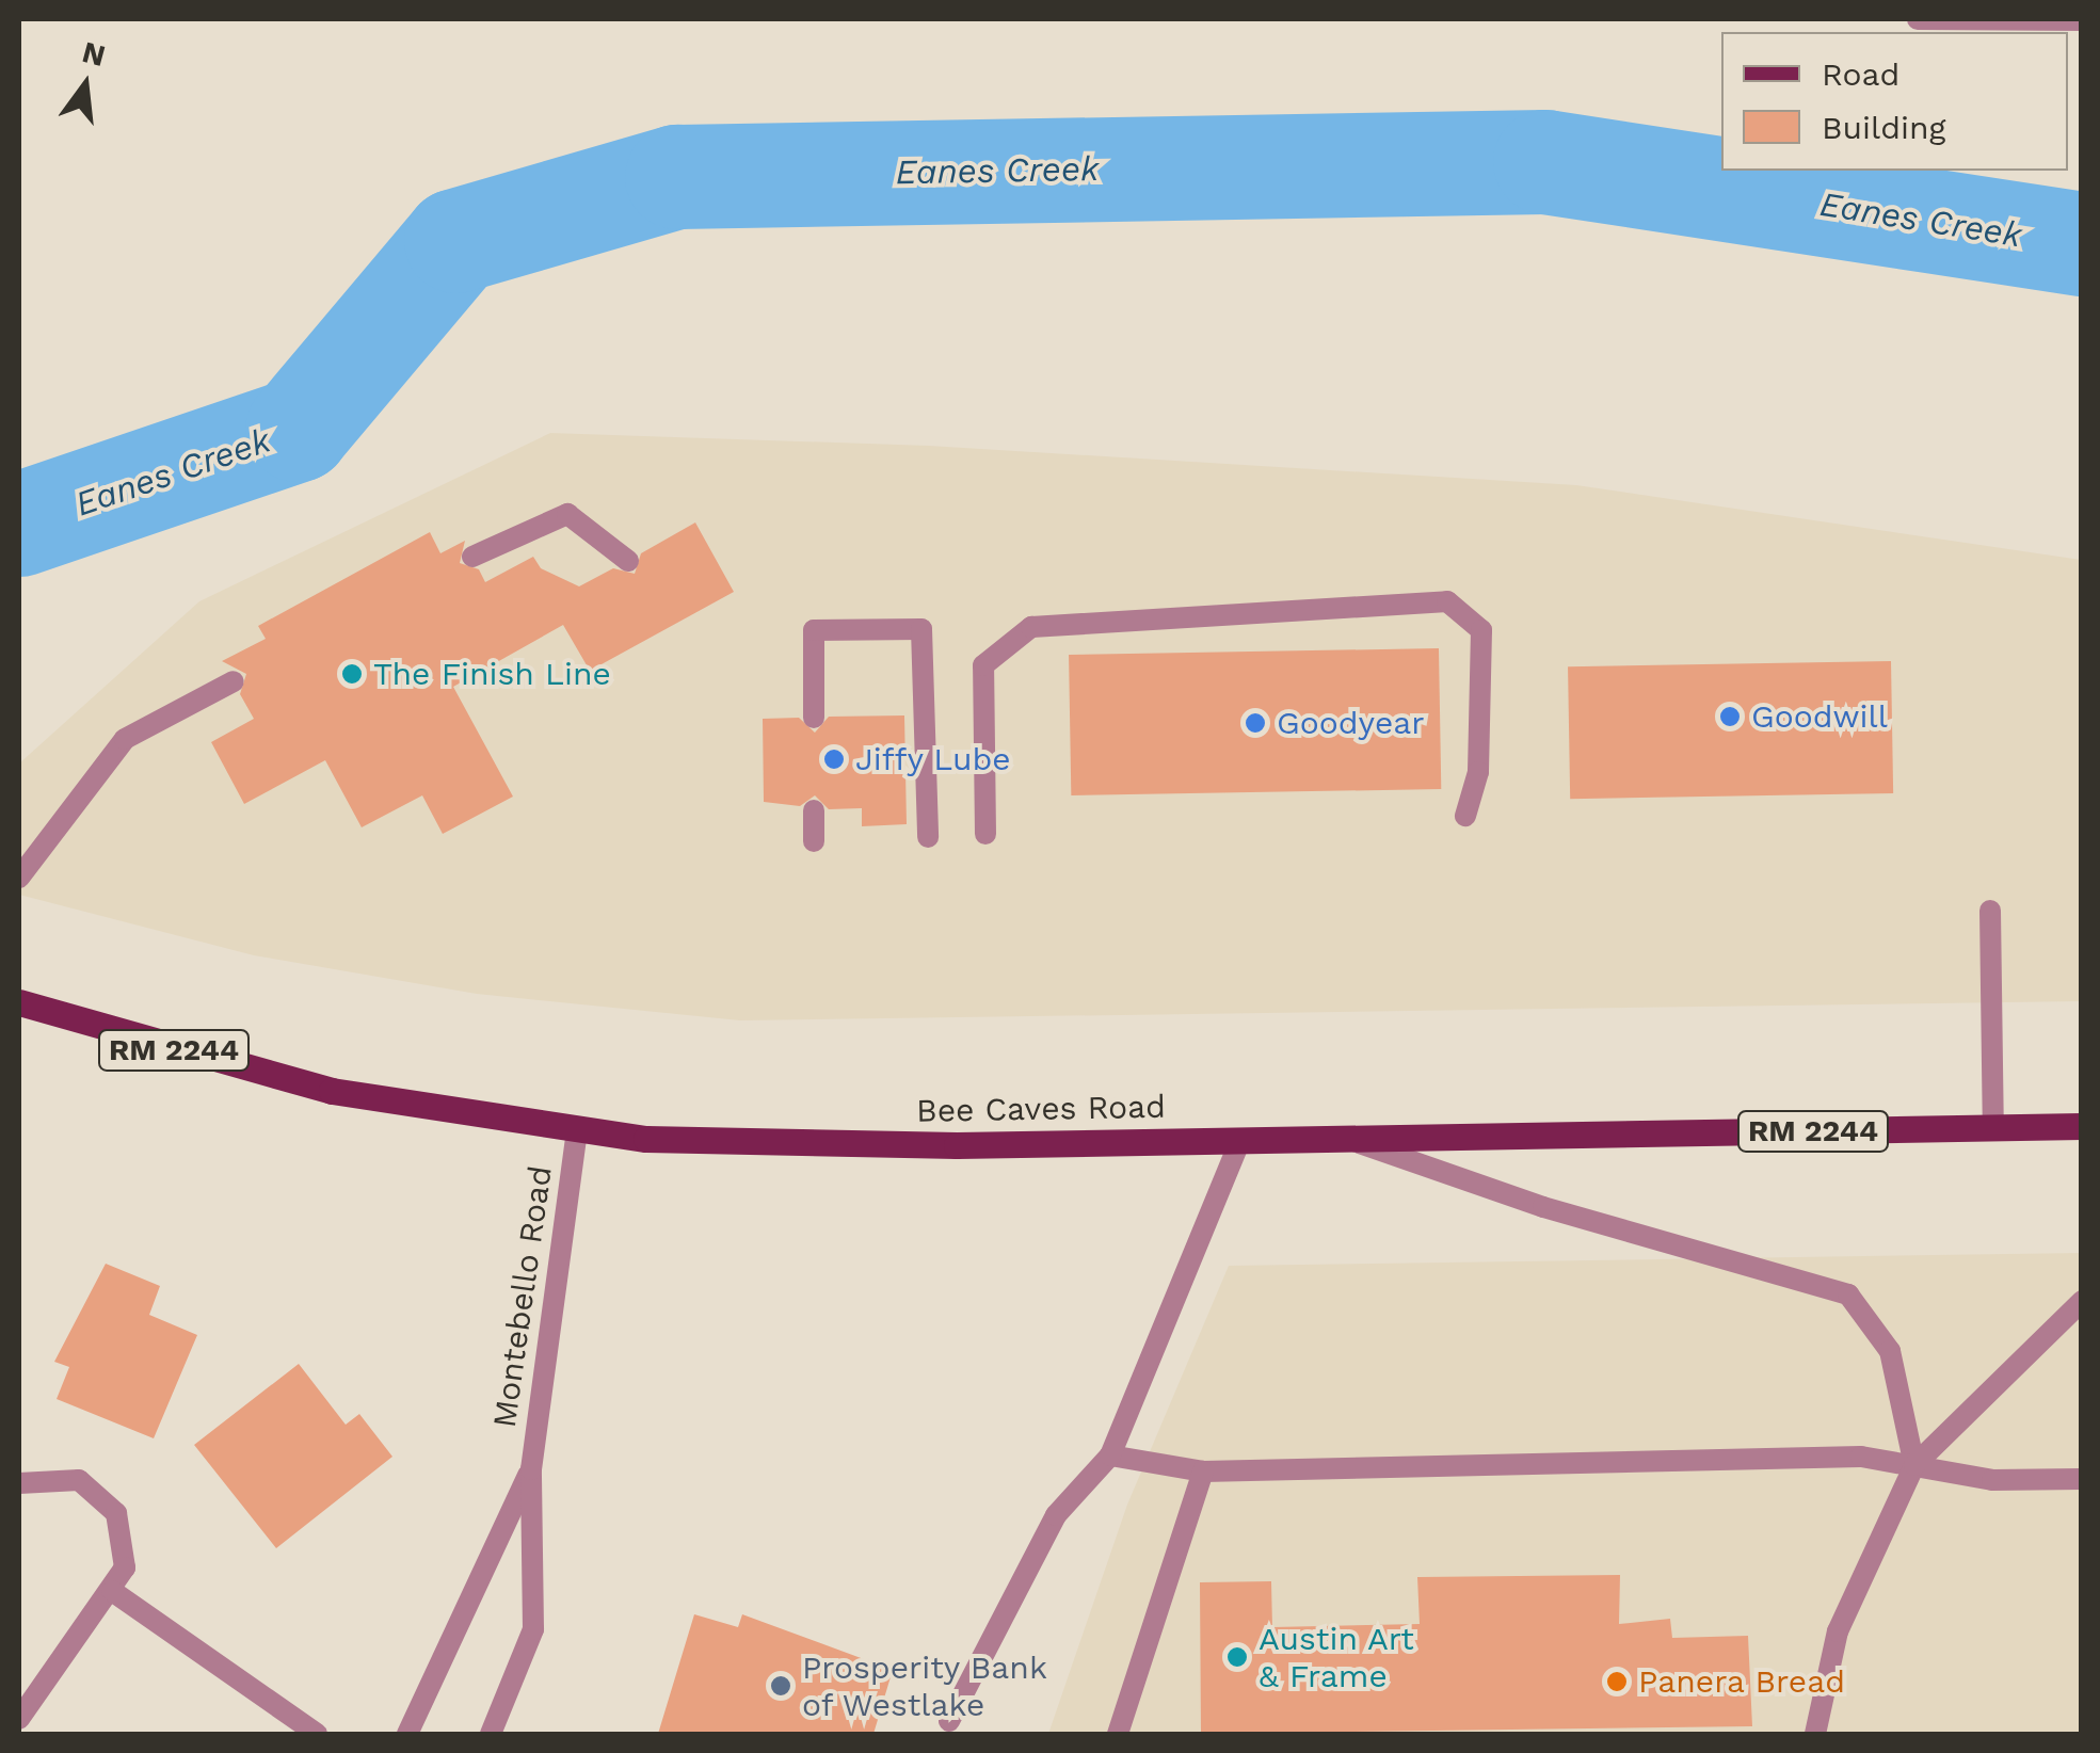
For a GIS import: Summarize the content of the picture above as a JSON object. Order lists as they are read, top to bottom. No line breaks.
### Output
{"streets":{"main road":["RM 2244","Bee Caves Road"],"street":["Montebello Road"]},"crossings":[["Bee Caves Road","Montebello Road"]],"water":["Eanes Creek"],"places":["The Finish Line","Goodwill","Goodyear","Jiffy Lube","Austin Art & Frame","Panera Bread","Prosperity Bank of Westlake"],"legend":["Road","Building"],"north":"top"}
